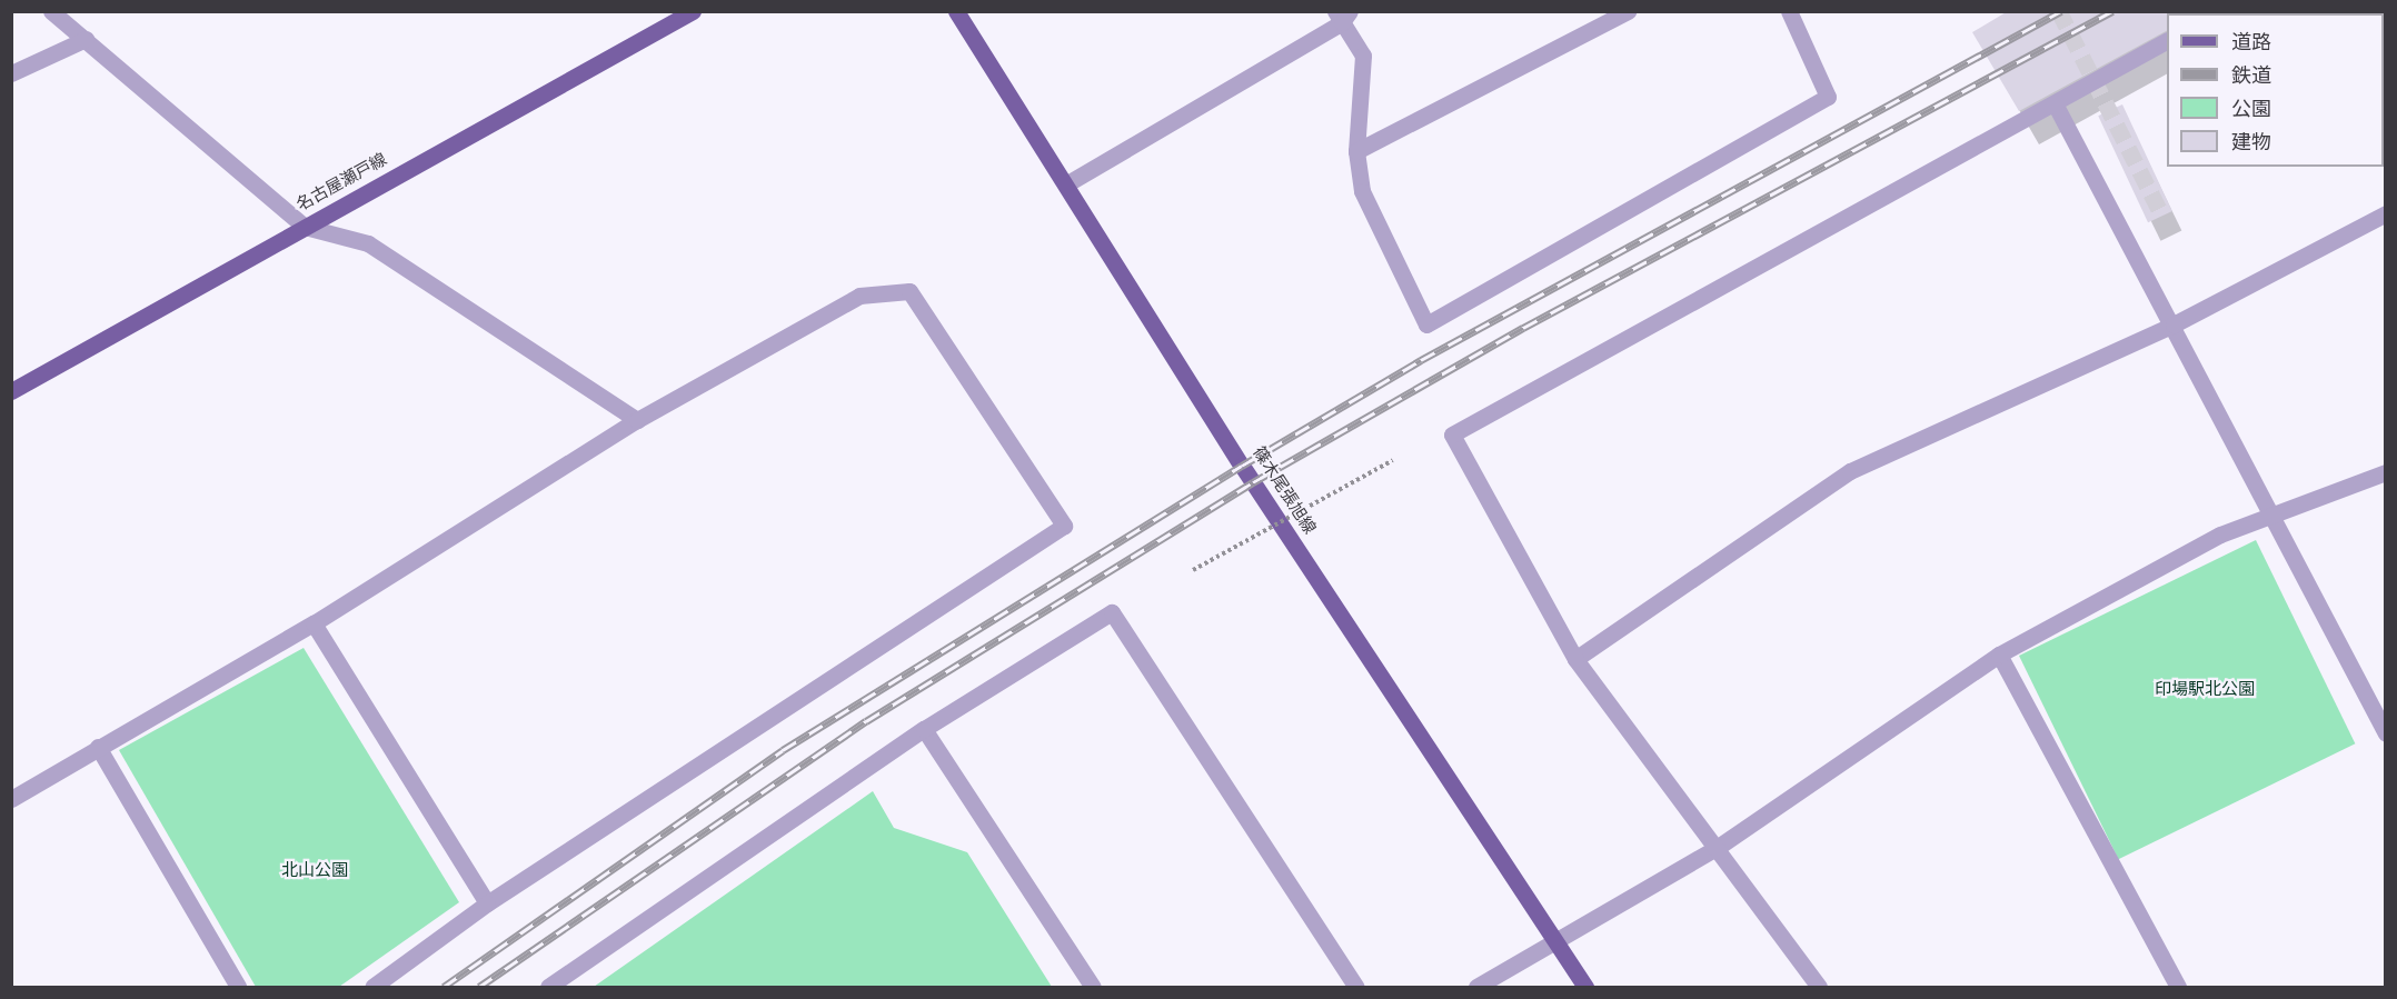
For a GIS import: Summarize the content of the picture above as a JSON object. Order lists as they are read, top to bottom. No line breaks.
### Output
{"streets":{"main road":["名古屋瀬戸線","篠木尾張旭線"]},"parks":["印場駅北公園","北山公園"],"legend":["道路","鉄道","公園","建物"]}
